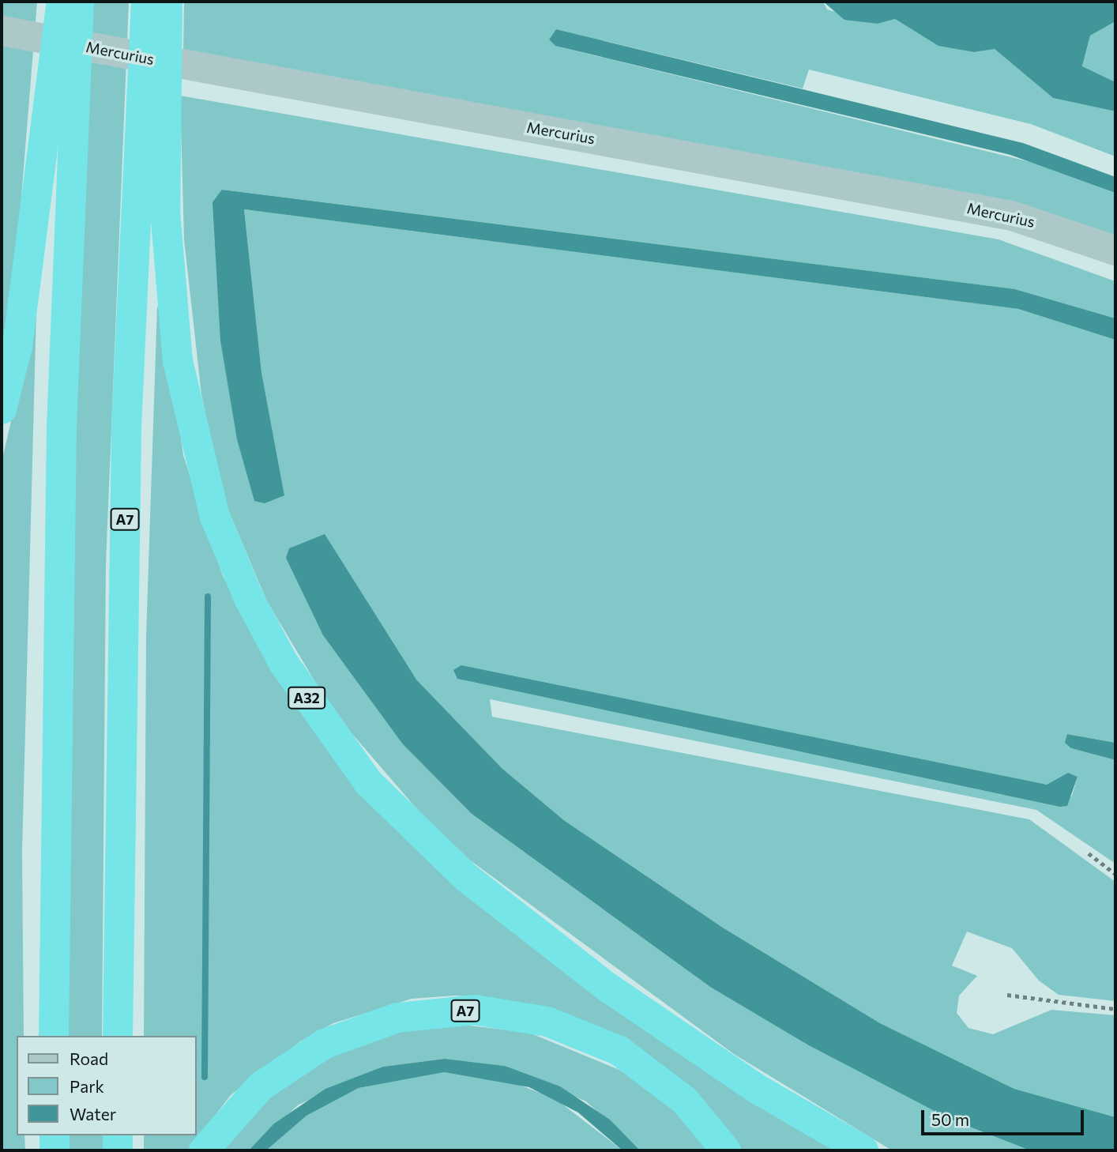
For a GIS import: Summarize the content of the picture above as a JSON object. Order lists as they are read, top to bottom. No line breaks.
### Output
{"streets":{"highway":["A7","A32"],"street":["Mercurius"]},"legend":["Road","Park","Water"],"scale_bar":"50 m"}
